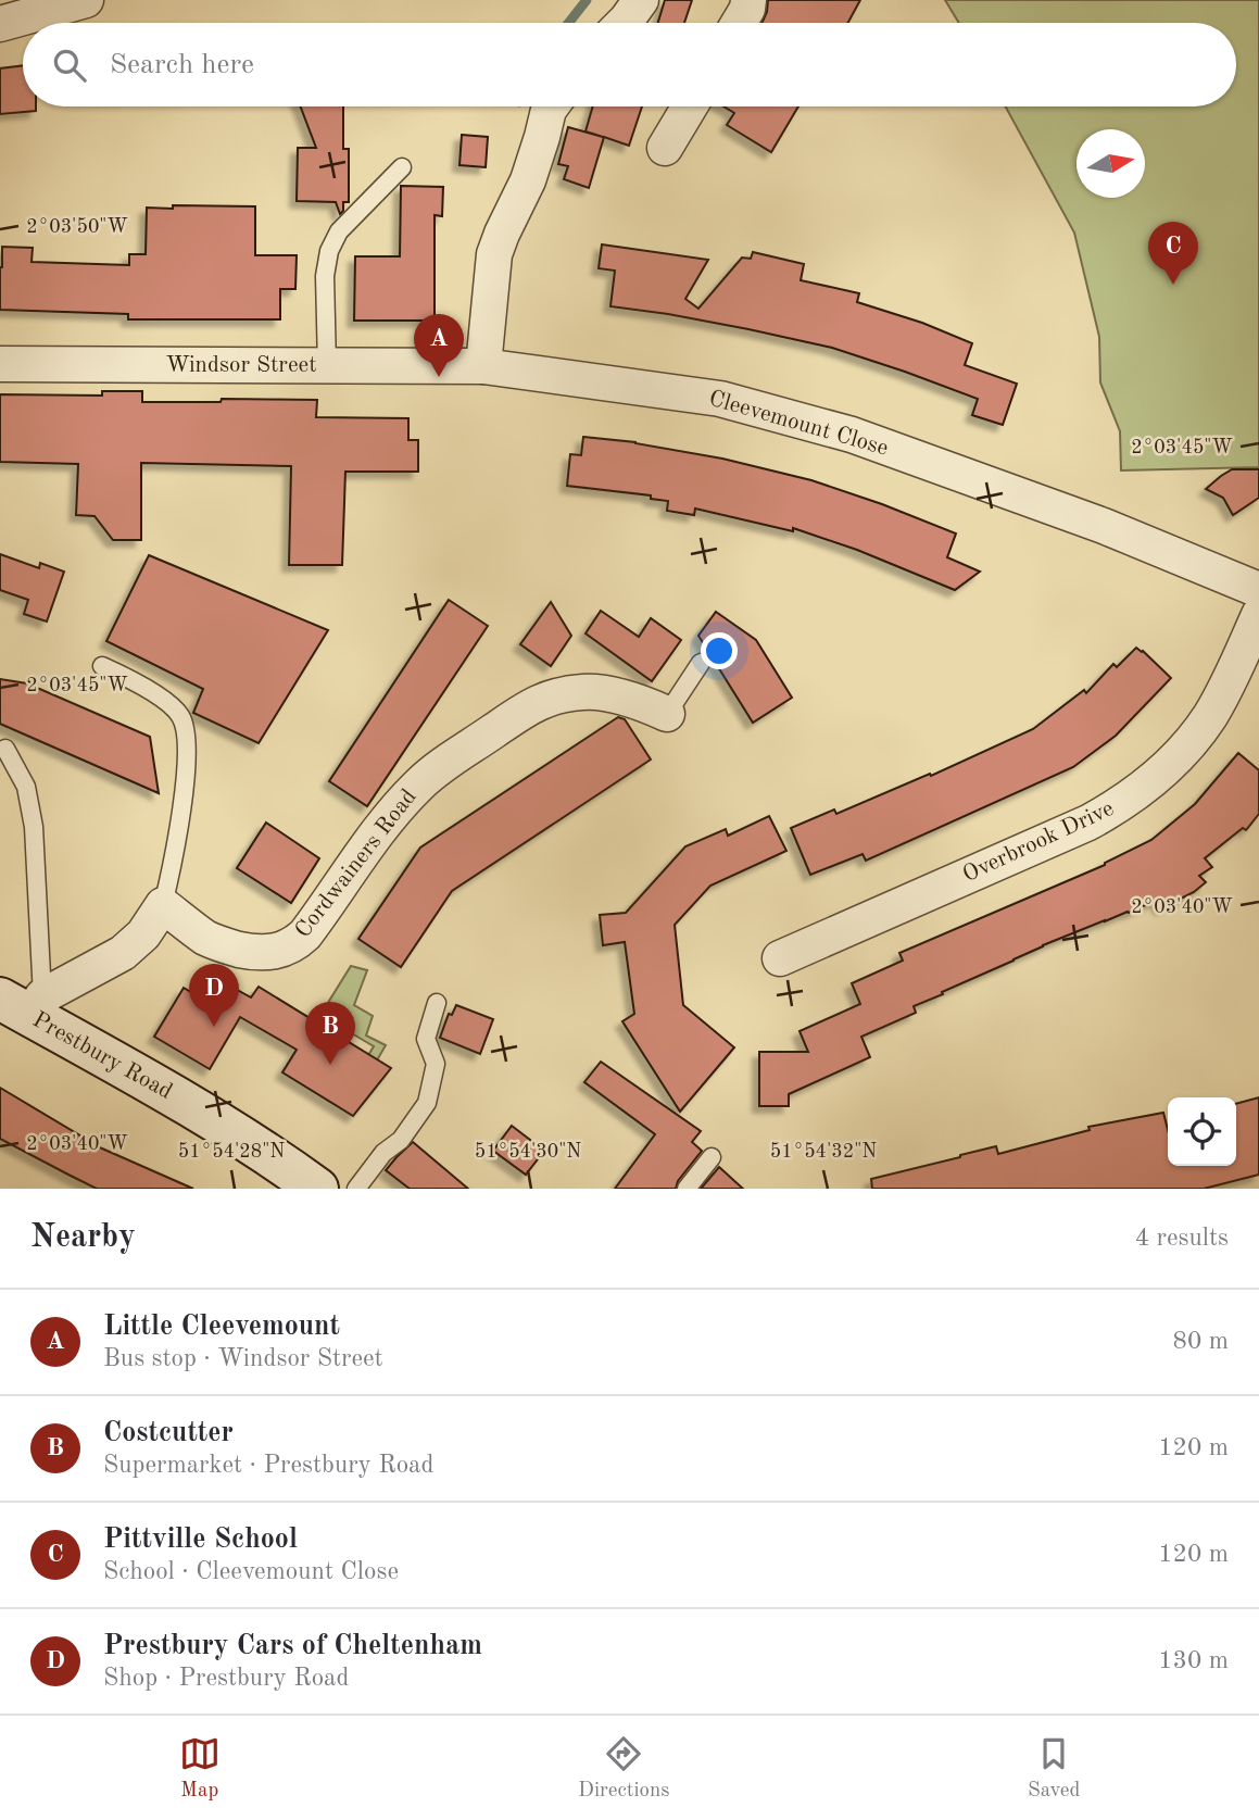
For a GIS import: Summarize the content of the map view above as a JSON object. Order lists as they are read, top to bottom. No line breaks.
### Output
{"streets":{"main road":["Prestbury Road"],"street":["Windsor Street","Cleevemount Close","Overbrook Drive","Cordwainers Road"]},"crossings":[["Windsor Street","Cleevemount Close"]],"north":"right","page":{"search":"Search here","pins":["C","A","D","B"],"heading":["Nearby","4 results"],"list":[{"mark":"A","name":"Little Cleevemount","note":"Bus stop · Windsor Street","value":"80 m"},{"mark":"B","name":"Costcutter","note":"Supermarket · Prestbury Road","value":"120 m"},{"mark":"C","name":"Pittville School","note":"School · Cleevemount Close","value":"120 m"},{"mark":"D","name":"Prestbury Cars of Cheltenham","note":"Shop · Prestbury Road","value":"130 m"}],"nav":["Map","Directions","Saved"]},"coordinates":["2°03'50\"W","2°03'45\"W","2°03'40\"W","51°54'28\"N","51°54'30\"N","51°54'32\"N"]}
